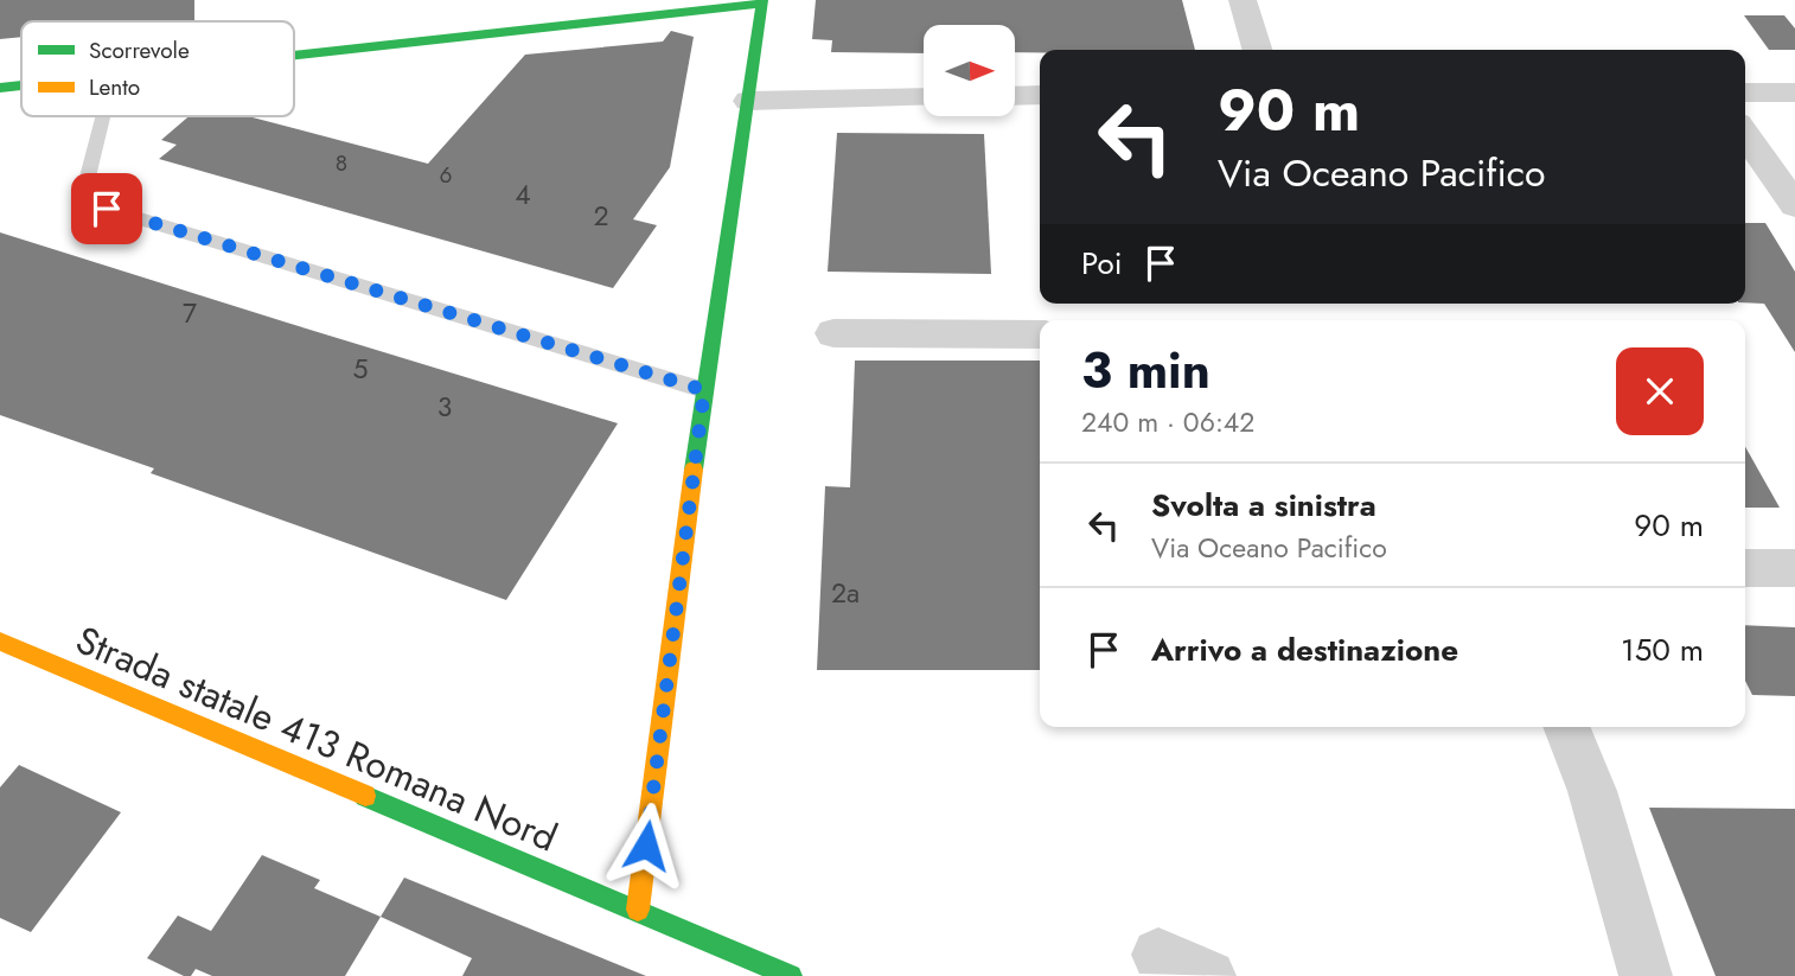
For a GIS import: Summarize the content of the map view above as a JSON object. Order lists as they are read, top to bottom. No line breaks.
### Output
{"streets":{"street":["Strada statale 413 Romana Nord"]},"house_numbers":["8","6","4","2","7","5","3","2a"],"legend":["Scorrevole","Lento"],"north":"right","page":{"turn":["90 m","Via Oceano Pacifico"],"then":"Poi","heading":["3 min","240 m · 06:42"],"list":[{"name":"Svolta a sinistra","note":"Via Oceano Pacifico","value":"90 m"},{"name":"Arrivo a destinazione","value":"150 m"}]}}
